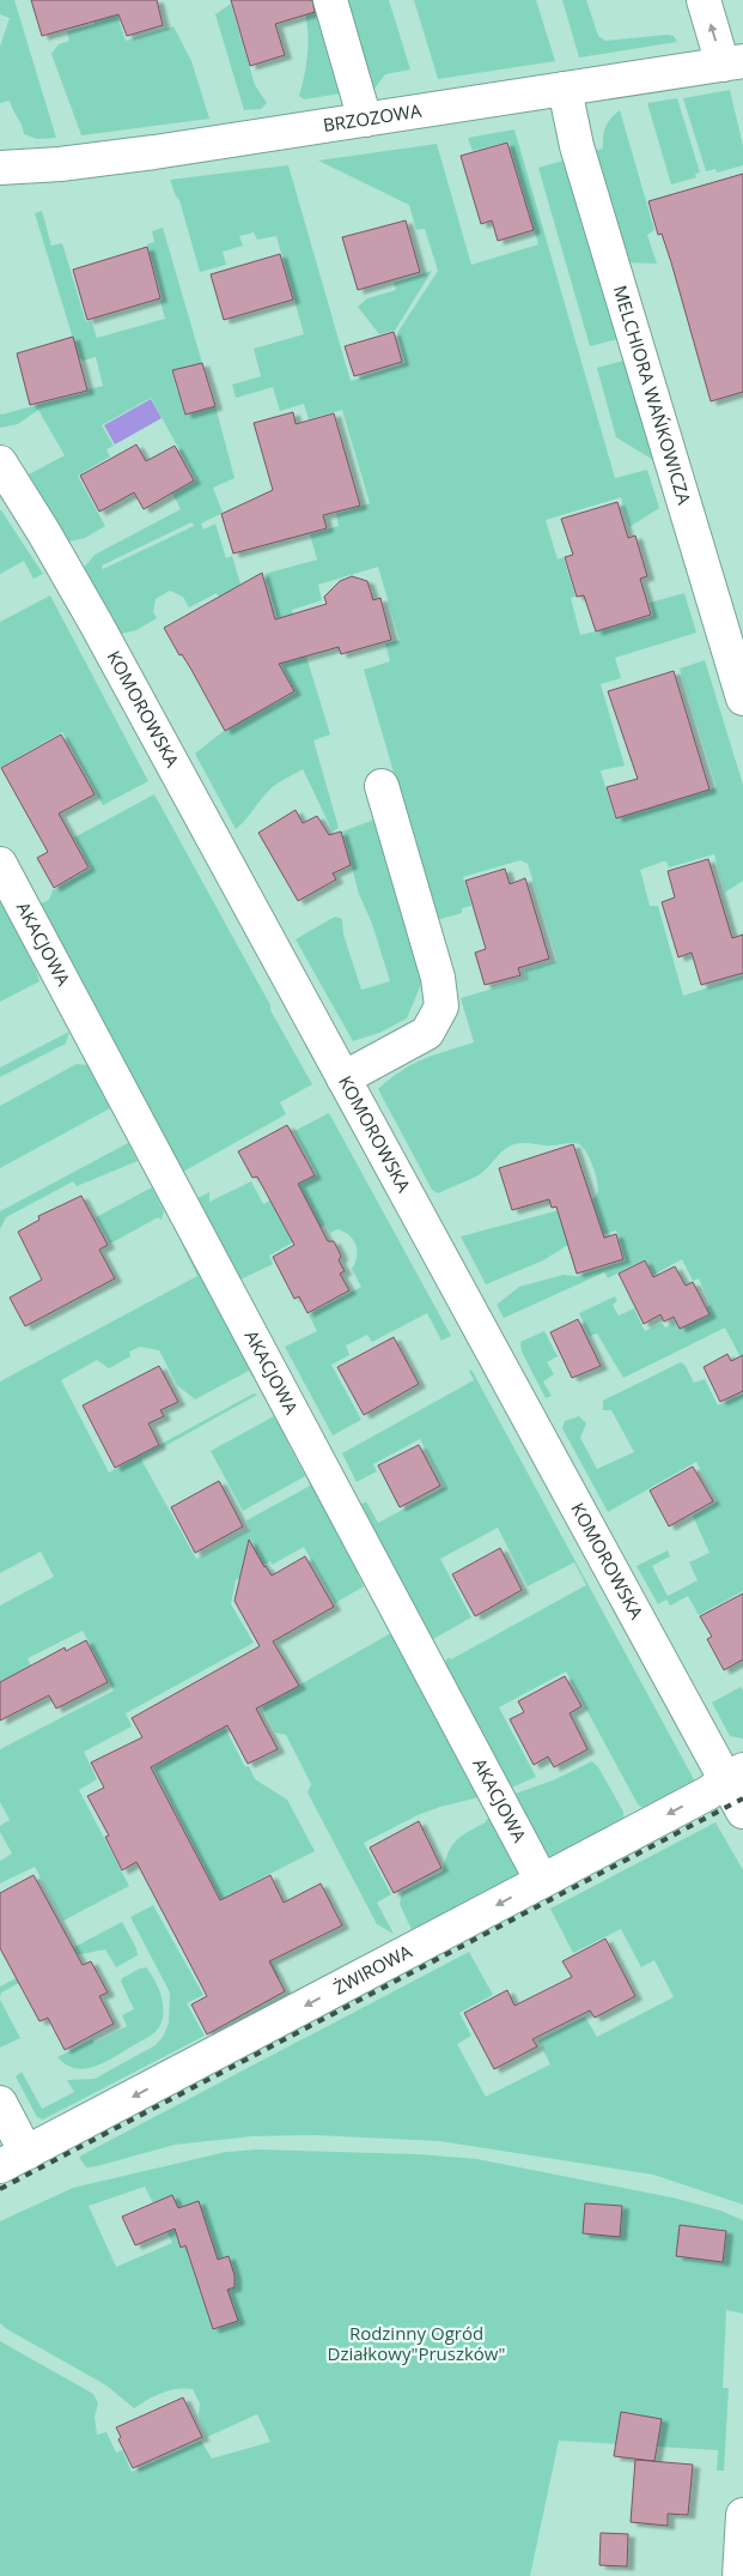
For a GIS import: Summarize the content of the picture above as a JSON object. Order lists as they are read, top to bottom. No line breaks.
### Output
{"streets":{"street":["BRZOZOWA","MELCHIORA WAŃKOWICZA","KOMOROWSKA","AKACJOWA","ŻWIROWA"]},"crossings":[["BRZOZOWA","MELCHIORA WAŃKOWICZA"],["KOMOROWSKA","ŻWIROWA"],["AKACJOWA","ŻWIROWA"]],"one_way":["ŻWIROWA"],"parks":["Rodzinny Ogród Działkowy\"Pruszków\""]}
